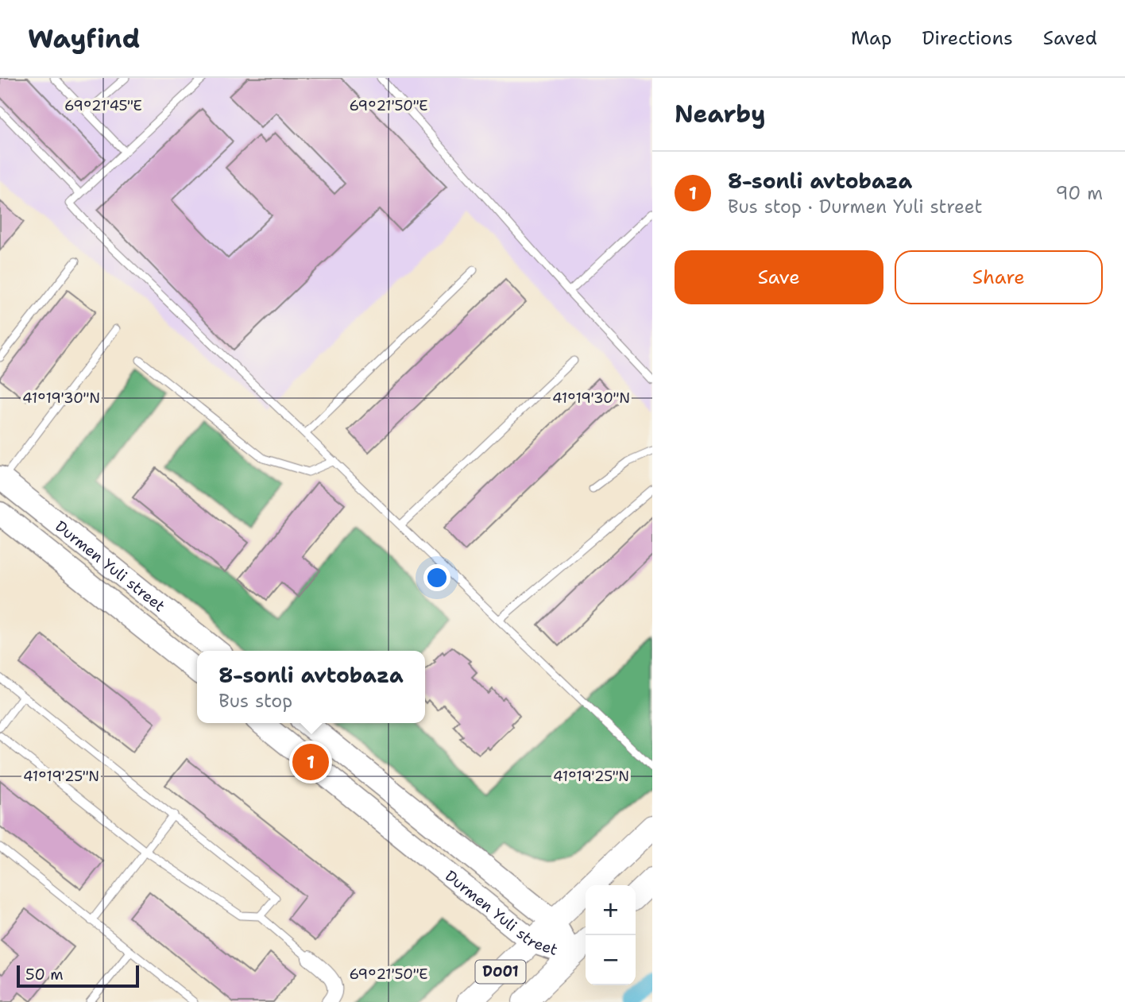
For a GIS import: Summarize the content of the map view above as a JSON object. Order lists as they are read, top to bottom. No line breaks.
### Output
{"streets":{"highway":["D001"],"main road":["Durmen Yuli street"]},"crossings":[["Durmen Yuli street","D001"]],"scale_bar":"50 m","page":{"header":"Wayfind","nav":["Map","Directions","Saved"],"heading":"Nearby","list":[{"mark":"1","name":"8-sonli avtobaza","note":"Bus stop · Durmen Yuli street","value":"90 m"}],"buttons":["Save","Share"],"popup":["8-sonli avtobaza","Bus stop"],"pins":"1","map_buttons":["+","−"],"scale":"50 m"},"coordinates":["69°21'45\"E","69°21'50\"E","41°19'30\"N","41°19'25\"N"]}
